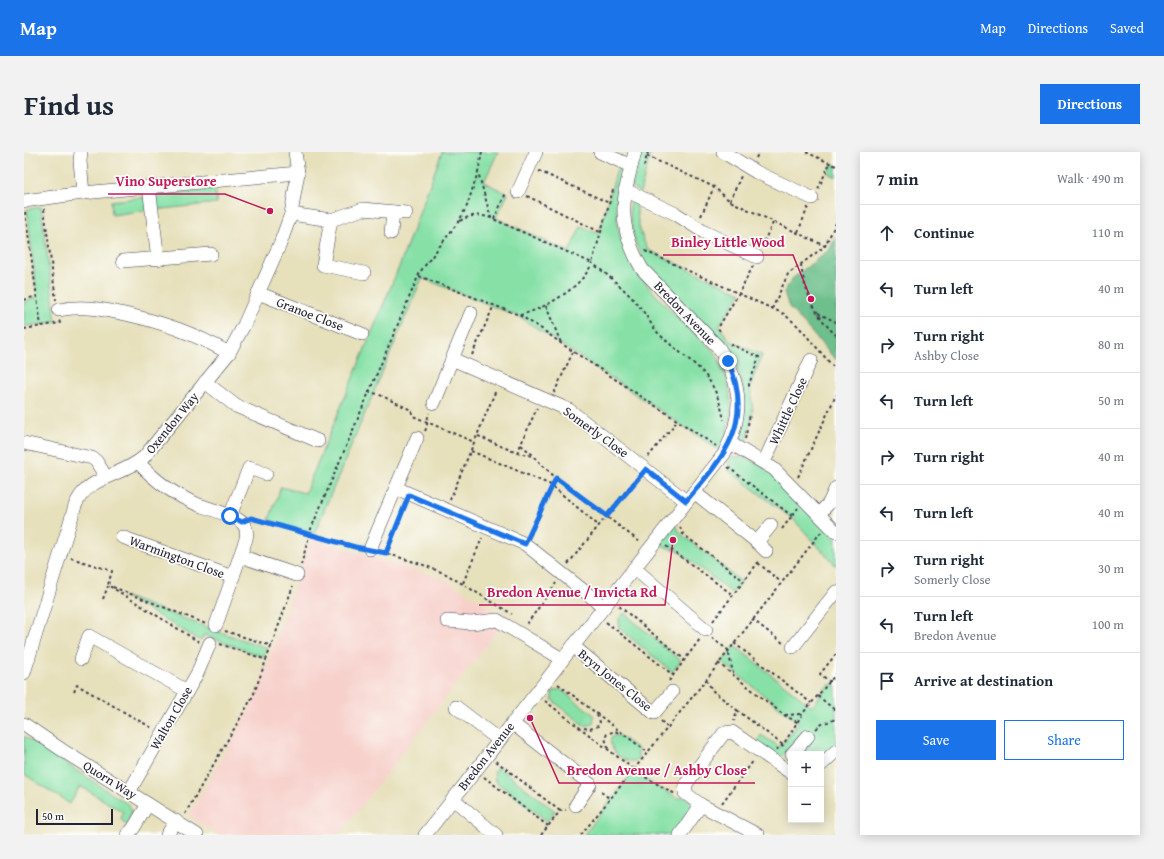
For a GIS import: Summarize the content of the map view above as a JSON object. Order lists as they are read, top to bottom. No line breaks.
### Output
{"streets":{"street":["Bredon Avenue","Granoe Close","Whittle Close","Oxendon Way","Somerly Close","Warmington Close","Bryn Jones Close","Walton Close","Quorn Way"]},"crossings":[["Bredon Avenue","Somerly Close"],["Bredon Avenue","Bryn Jones Close"],["Granoe Close","Oxendon Way"],["Walton Close","Quorn Way"]],"places":["Vino Superstore","Binley Little Wood","Bredon Avenue / Invicta Rd","Bredon Avenue / Ashby Close"],"scale_bar":"50 m","page":{"header":"Map","nav":["Map","Directions","Saved"],"title":"Find us","buttons":["Directions",["Save","Share"]],"heading":["7 min","Walk · 490 m"],"list":[["Continue","110 m"],["Turn left","40 m"],["Turn right","Ashby Close","80 m"],["Turn left","50 m"],["Turn right","40 m"],["Turn left","40 m"],["Turn right","Somerly Close","30 m"],["Turn left","Bredon Avenue","100 m"],"Arrive at destination"],"map_buttons":["+","−"],"scale":"50 m"}}
